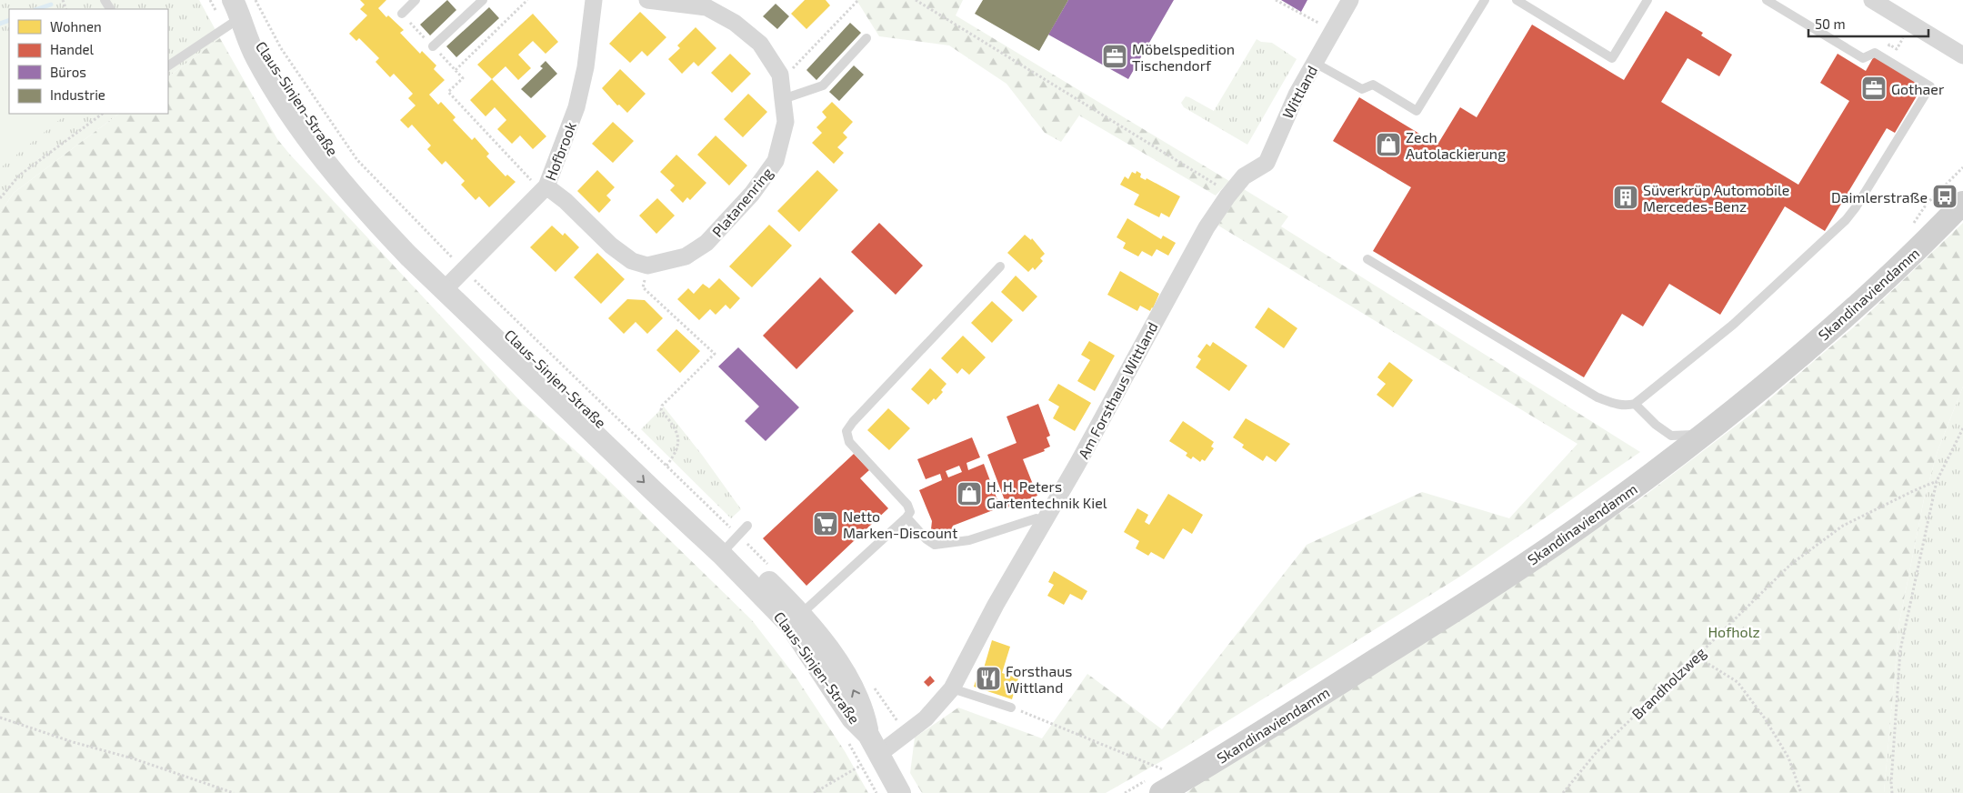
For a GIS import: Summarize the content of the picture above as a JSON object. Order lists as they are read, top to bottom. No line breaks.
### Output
{"streets":{"main road":["Skandinaviendamm"],"street":["Wittland","Claus-Sinjen-Straße","Hofbrook","Platanenring","Am Forsthaus Wittland"],"path":["Brandholzweg"]},"crossings":[["Wittland","Am Forsthaus Wittland"],["Claus-Sinjen-Straße","Hofbrook"],["Claus-Sinjen-Straße","Am Forsthaus Wittland"]],"parks":["Hofholz"],"places":{"office":["Möbelspedition Tischendorf","Gothaer"],"shop":["Zech Autolackierung","H. H. Peters Gartentechnik Kiel"],"bus stop":["Daimlerstraße"],"building":["Süverkrüp Automobile Mercedes-Benz"],"supermarket":["Netto Marken-Discount"],"restaurant":["Forsthaus Wittland"]},"legend":["Wohnen","Handel","Büros","Industrie"],"scale_bar":"50 m"}
